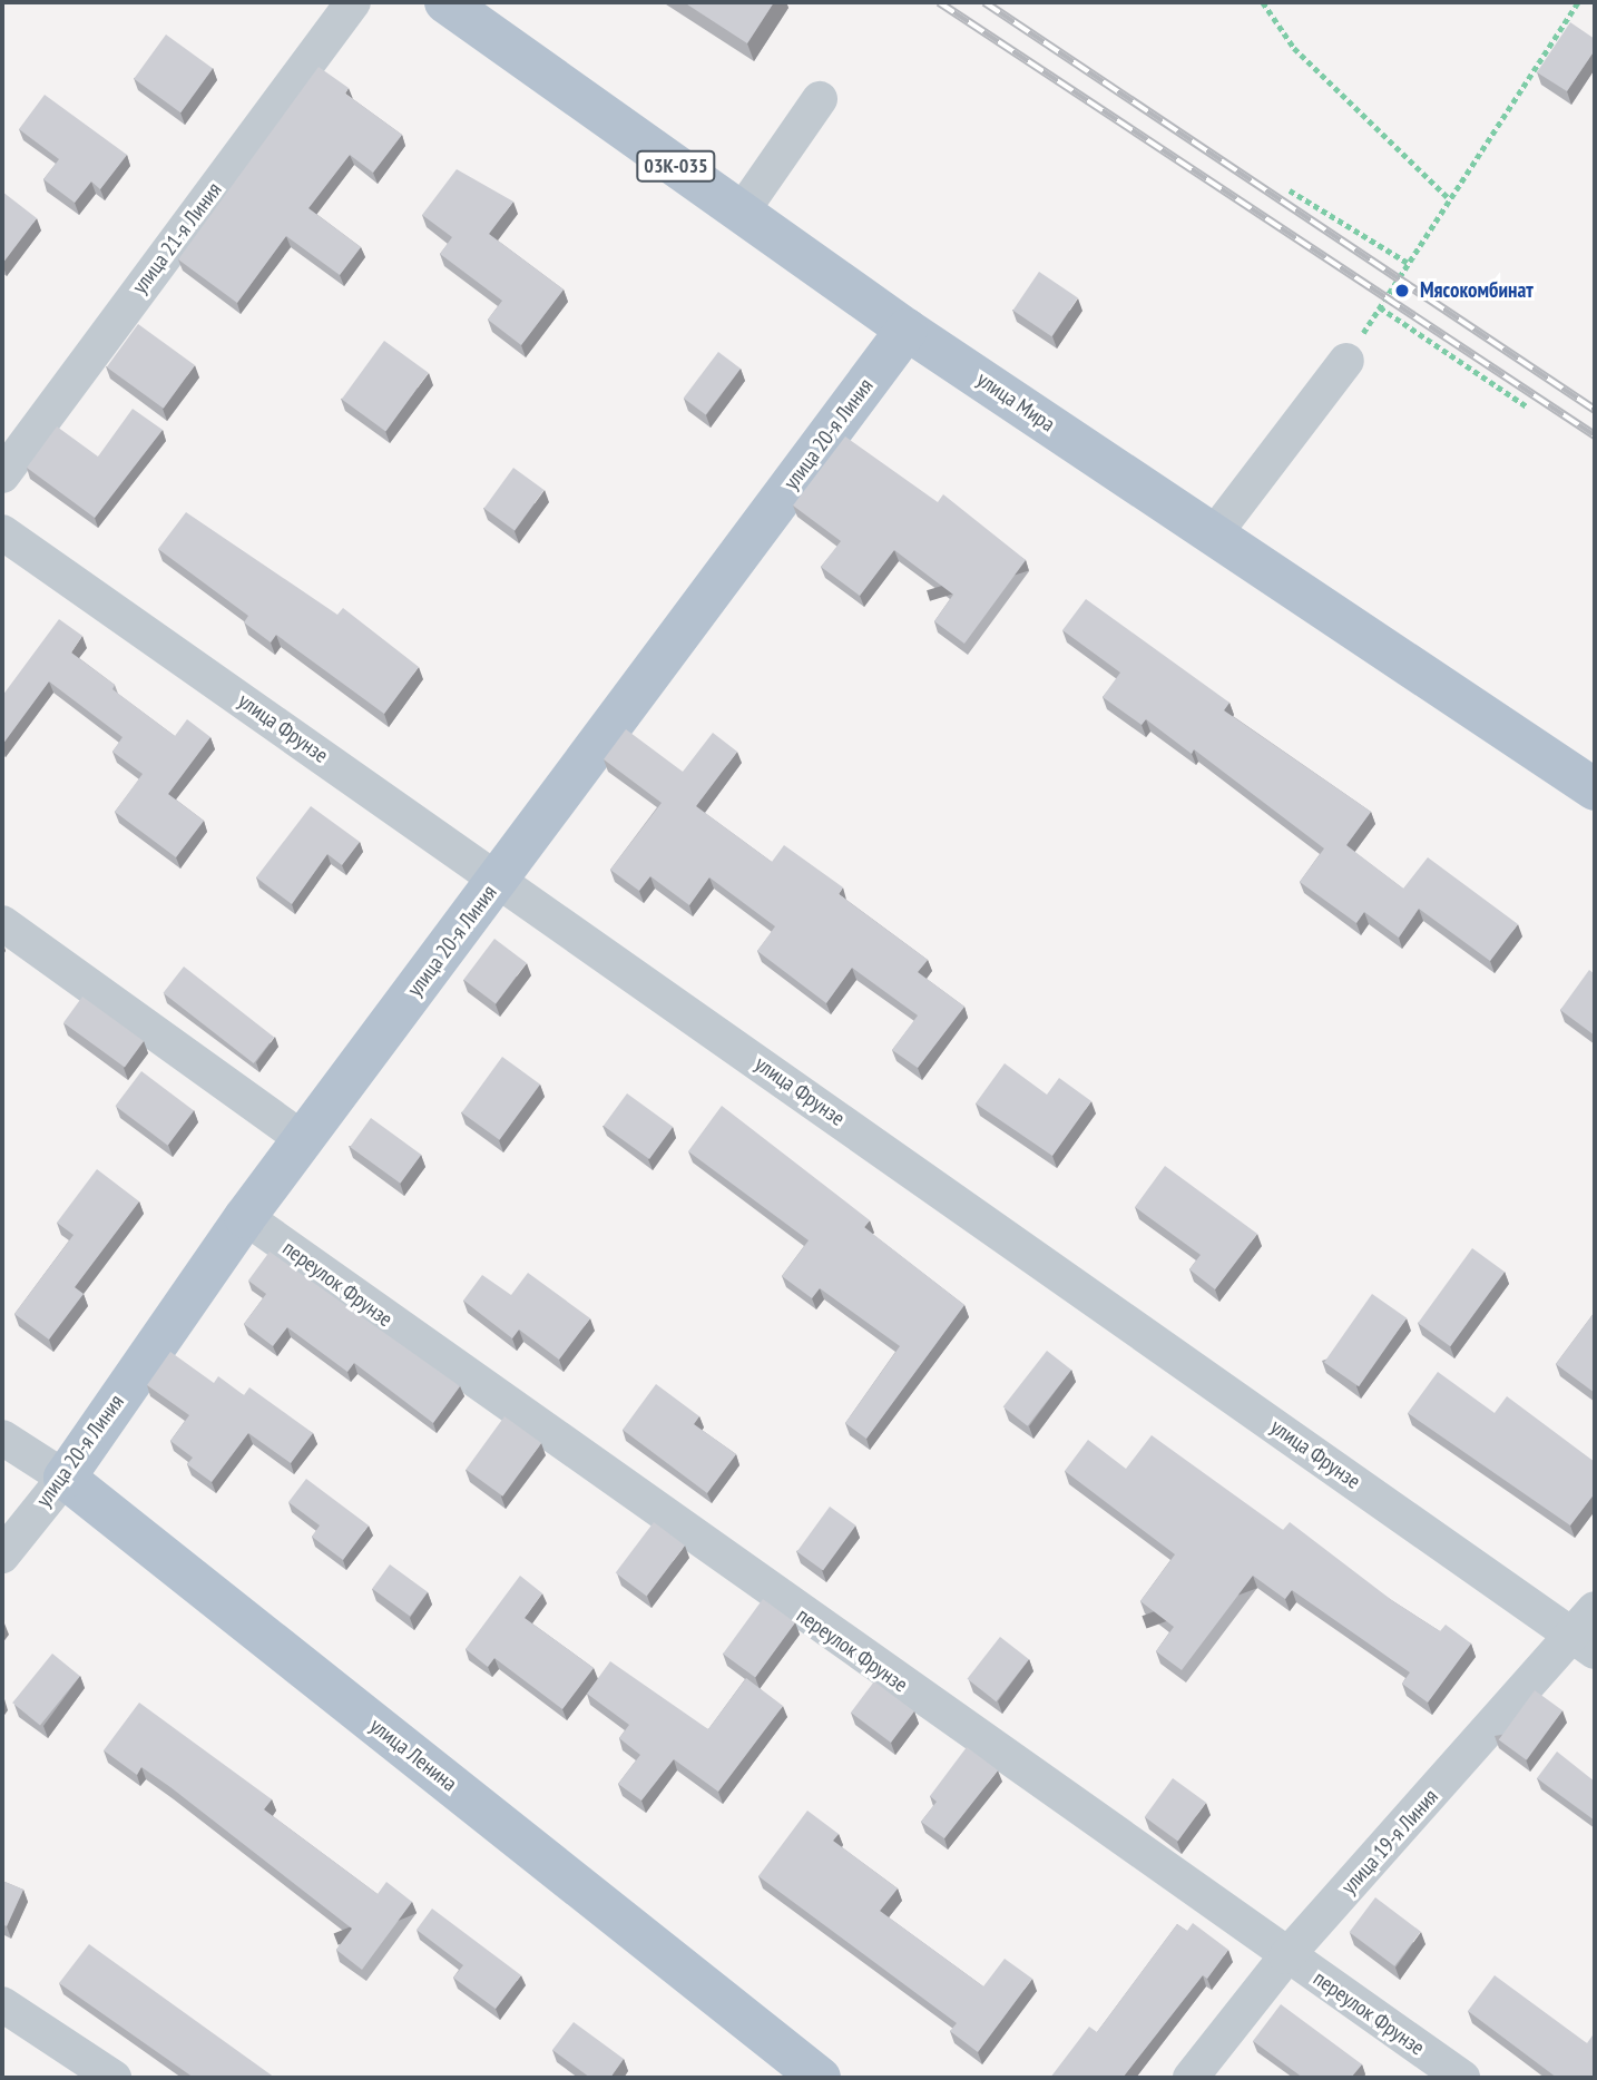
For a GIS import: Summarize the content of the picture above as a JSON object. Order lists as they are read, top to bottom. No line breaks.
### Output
{"streets":{"main road":["03К-035","улица Мира","улица 20-я Линия","улица Ленина"],"street":["улица 21-я Линия","улица Фрунзе","переулок Фрунзе","улица 19-я Линия"]},"crossings":[["улица Мира","улица 20-я Линия"],["улица 20-я Линия","улица Фрунзе"],["улица 20-я Линия","переулок Фрунзе"],["улица 20-я Линия","улица Ленина"],["улица Фрунзе","улица 19-я Линия"],["переулок Фрунзе","улица 19-я Линия"]],"places":["Мясокомбинат"]}
